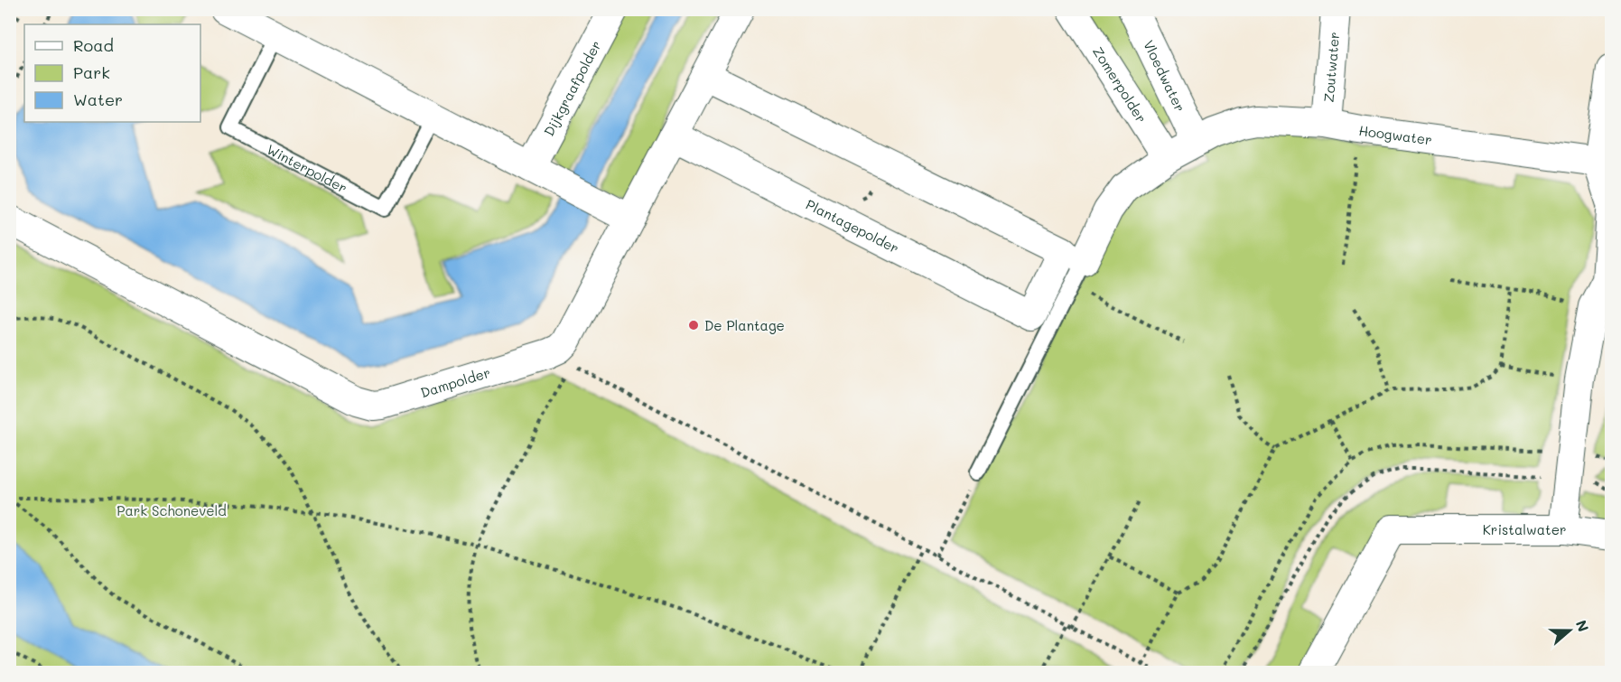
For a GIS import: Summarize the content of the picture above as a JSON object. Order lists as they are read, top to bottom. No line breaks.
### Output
{"streets":{"street":["Zoutwater","Vloedwater","Zomerpolder","Dijkgraafpolder","Hoogwater","Plantagepolder","Dampolder","Kristalwater"],"lane":["Winterpolder"]},"crossings":[["Zoutwater","Hoogwater"],["Vloedwater","Hoogwater"],["Plantagepolder","Dampolder"]],"parks":["Park Schoneveld"],"places":["De Plantage"],"legend":["Road","Park","Water"],"north":"right"}
